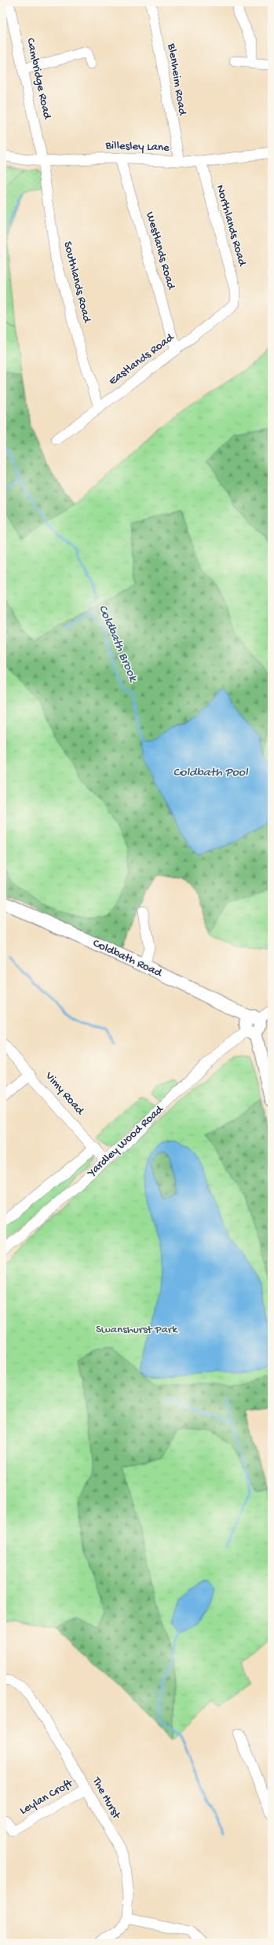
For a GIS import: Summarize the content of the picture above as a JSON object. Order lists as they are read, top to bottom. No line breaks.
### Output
{"streets":{"main road":["Coldbath Road"],"street":["Cambridge Road","Blenheim Road","Billesley Lane","Northlands Road","Westlands Road","Southlands Road","Eastlands Road","Vimy Road","Yardley Wood Road","Leylan Croft","The Hurst"]},"crossings":[["Cambridge Road","Billesley Lane"],["Cambridge Road","Southlands Road"],["Blenheim Road","Billesley Lane"],["Billesley Lane","Northlands Road"],["Billesley Lane","Westlands Road"],["Billesley Lane","Southlands Road"],["Northlands Road","Eastlands Road"],["Westlands Road","Eastlands Road"],["Southlands Road","Eastlands Road"],["Vimy Road","Yardley Wood Road"],["Leylan Croft","The Hurst"]],"water":["Coldbath Brook","Coldbath Pool"],"parks":["Swanshurst Park"]}
